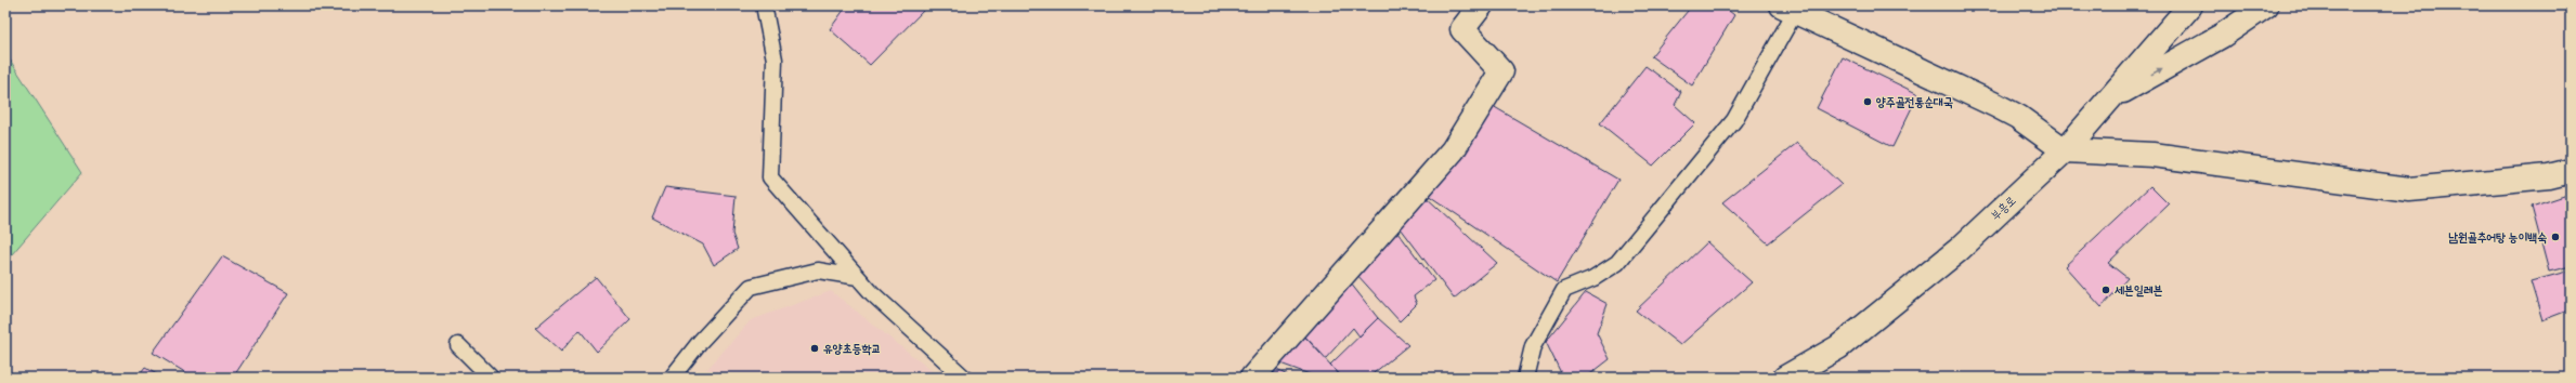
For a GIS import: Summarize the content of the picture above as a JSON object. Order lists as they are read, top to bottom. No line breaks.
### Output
{"streets":{"street":["부흥로"]},"places":["양주골전통순대국","남원골추어탕 능이백숙","세븐일레븐","유양초등학교"]}
